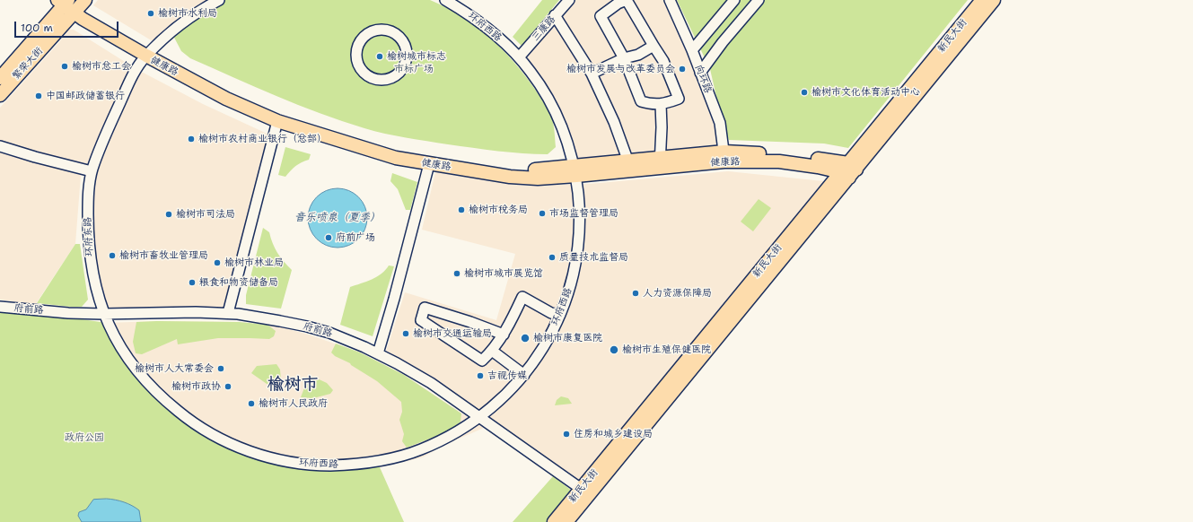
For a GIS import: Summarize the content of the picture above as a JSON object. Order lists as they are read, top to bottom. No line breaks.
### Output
{"streets":{"main road":["新民大街","繁荣大街","健康路"],"street":["环府西路","三康路","向环路","环府东路","府前路"]},"crossings":[["环府西路","三康路"],["环府西路","健康路"],["环府西路","环府东路"],["环府西路","府前路"],["新民大街","健康路"],["新民大街","府前路"],["繁荣大街","健康路"],["健康路","向环路"],["健康路","环府东路"],["环府东路","府前路"]],"districts":["榆树市"],"water":["音乐喷泉（夏季）"],"parks":["市标广场","政府公园"],"places":["榆树市水利局","榆树城市标志","榆树市总工会","榆树市发展与改革委员会","榆树市文化体育活动中心","中国邮政储蓄银行","榆树市农村商业银行（总部）","榆树市税务局","市场监督管理局","榆树市司法局","府前广场","榆树市畜牧业管理局","质量技术监督局","榆树市林业局","榆树市城市展览馆","粮食和物资储备局","人力资源保障局","榆树市交通运输局","榆树市康复医院","榆树市生殖保健医院","榆树市人大常委会","吉视传媒","榆树市政协","榆树市人民政府","住房和城乡建设局"],"scale_bar":"100 m"}
